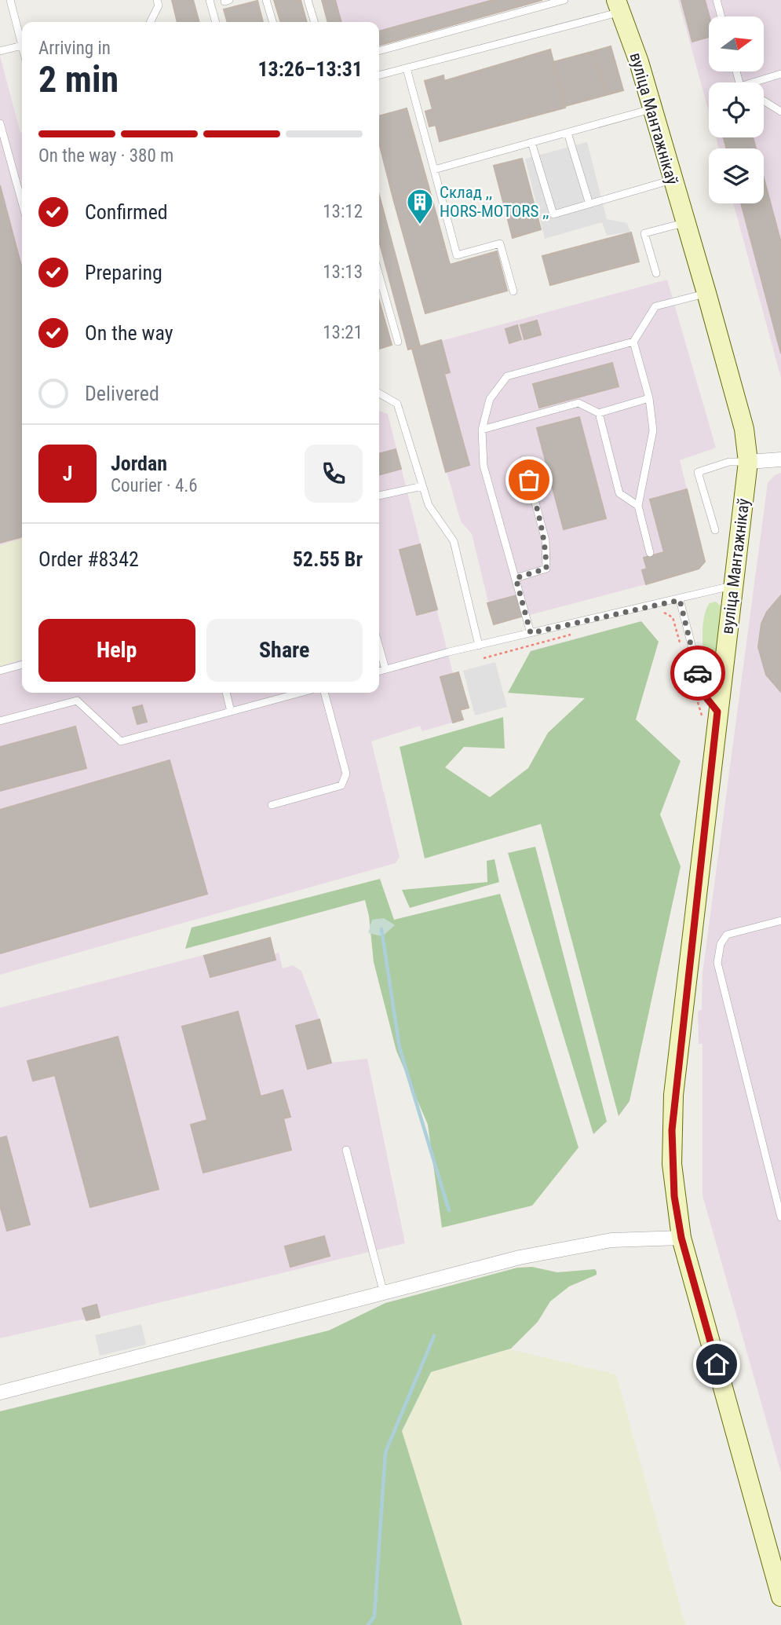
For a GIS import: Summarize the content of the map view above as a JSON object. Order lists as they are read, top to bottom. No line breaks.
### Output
{"streets":{"street":["вуліца Мантажнікаў"]},"places":{"building":["Склад ,, HORS-MOTORS ,,"]},"north":"right","page":{"heading":["2 min","Arriving in","13:26–13:31"],"panel":["Jordan","Courier · 4.6","Order #8342","52.55 Br"],"bar":"On the way · 380 m","list":[["Confirmed","13:12"],["Preparing","13:13"],["On the way","13:21"],"Delivered"],"round":"J","buttons":["Help","Share"]}}
